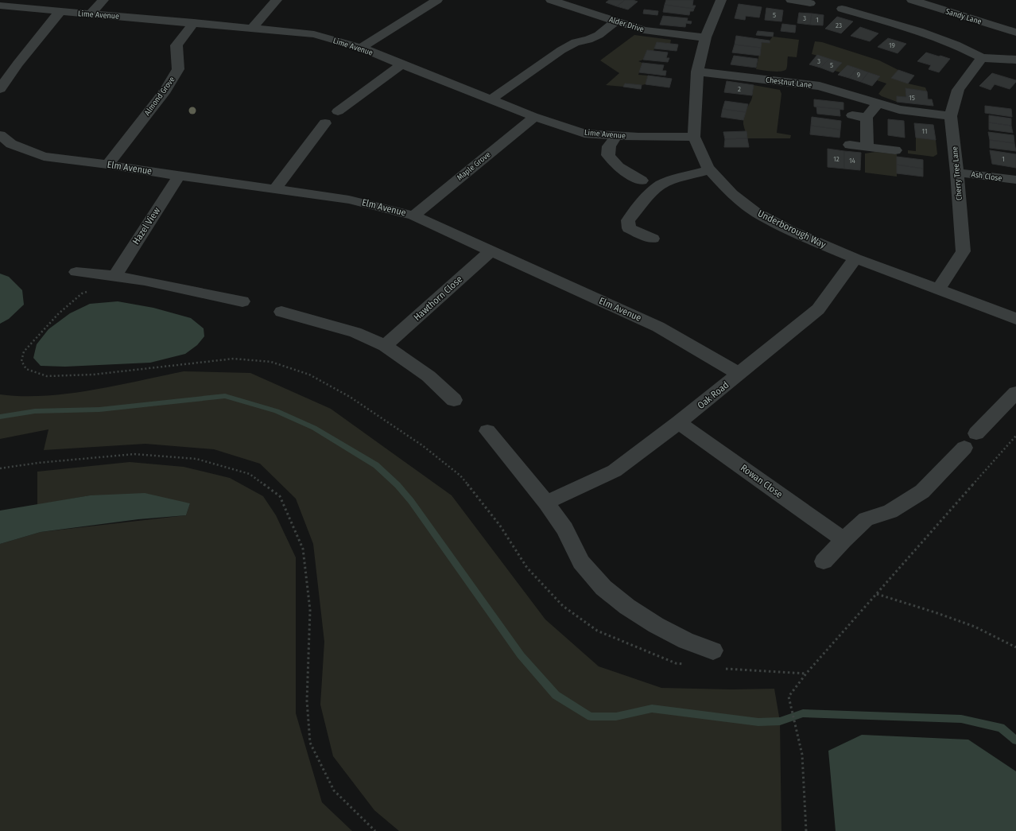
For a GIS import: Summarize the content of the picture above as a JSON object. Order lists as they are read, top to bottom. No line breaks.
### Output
{"streets":{"street":["Lime Avenue","Sandy Lane","Alder Drive","Chestnut Lane","Almond Grove","Maple Grove","Elm Avenue","Cherry Tree Lane","Ash Close","Hazel View","Underborough Way","Hawthorn Close","Oak Road","Rowan Close"]},"crossings":[["Lime Avenue","Almond Grove"],["Lime Avenue","Maple Grove"],["Lime Avenue","Underborough Way"],["Alder Drive","Underborough Way"],["Chestnut Lane","Cherry Tree Lane"],["Chestnut Lane","Underborough Way"],["Almond Grove","Elm Avenue"],["Maple Grove","Elm Avenue"],["Elm Avenue","Hazel View"],["Elm Avenue","Hawthorn Close"],["Elm Avenue","Oak Road"],["Cherry Tree Lane","Ash Close"],["Cherry Tree Lane","Underborough Way"],["Underborough Way","Oak Road"],["Oak Road","Rowan Close"]],"house_numbers":["5","3","1","23","19","3","5","9","2","15","11","12","1","14"]}
